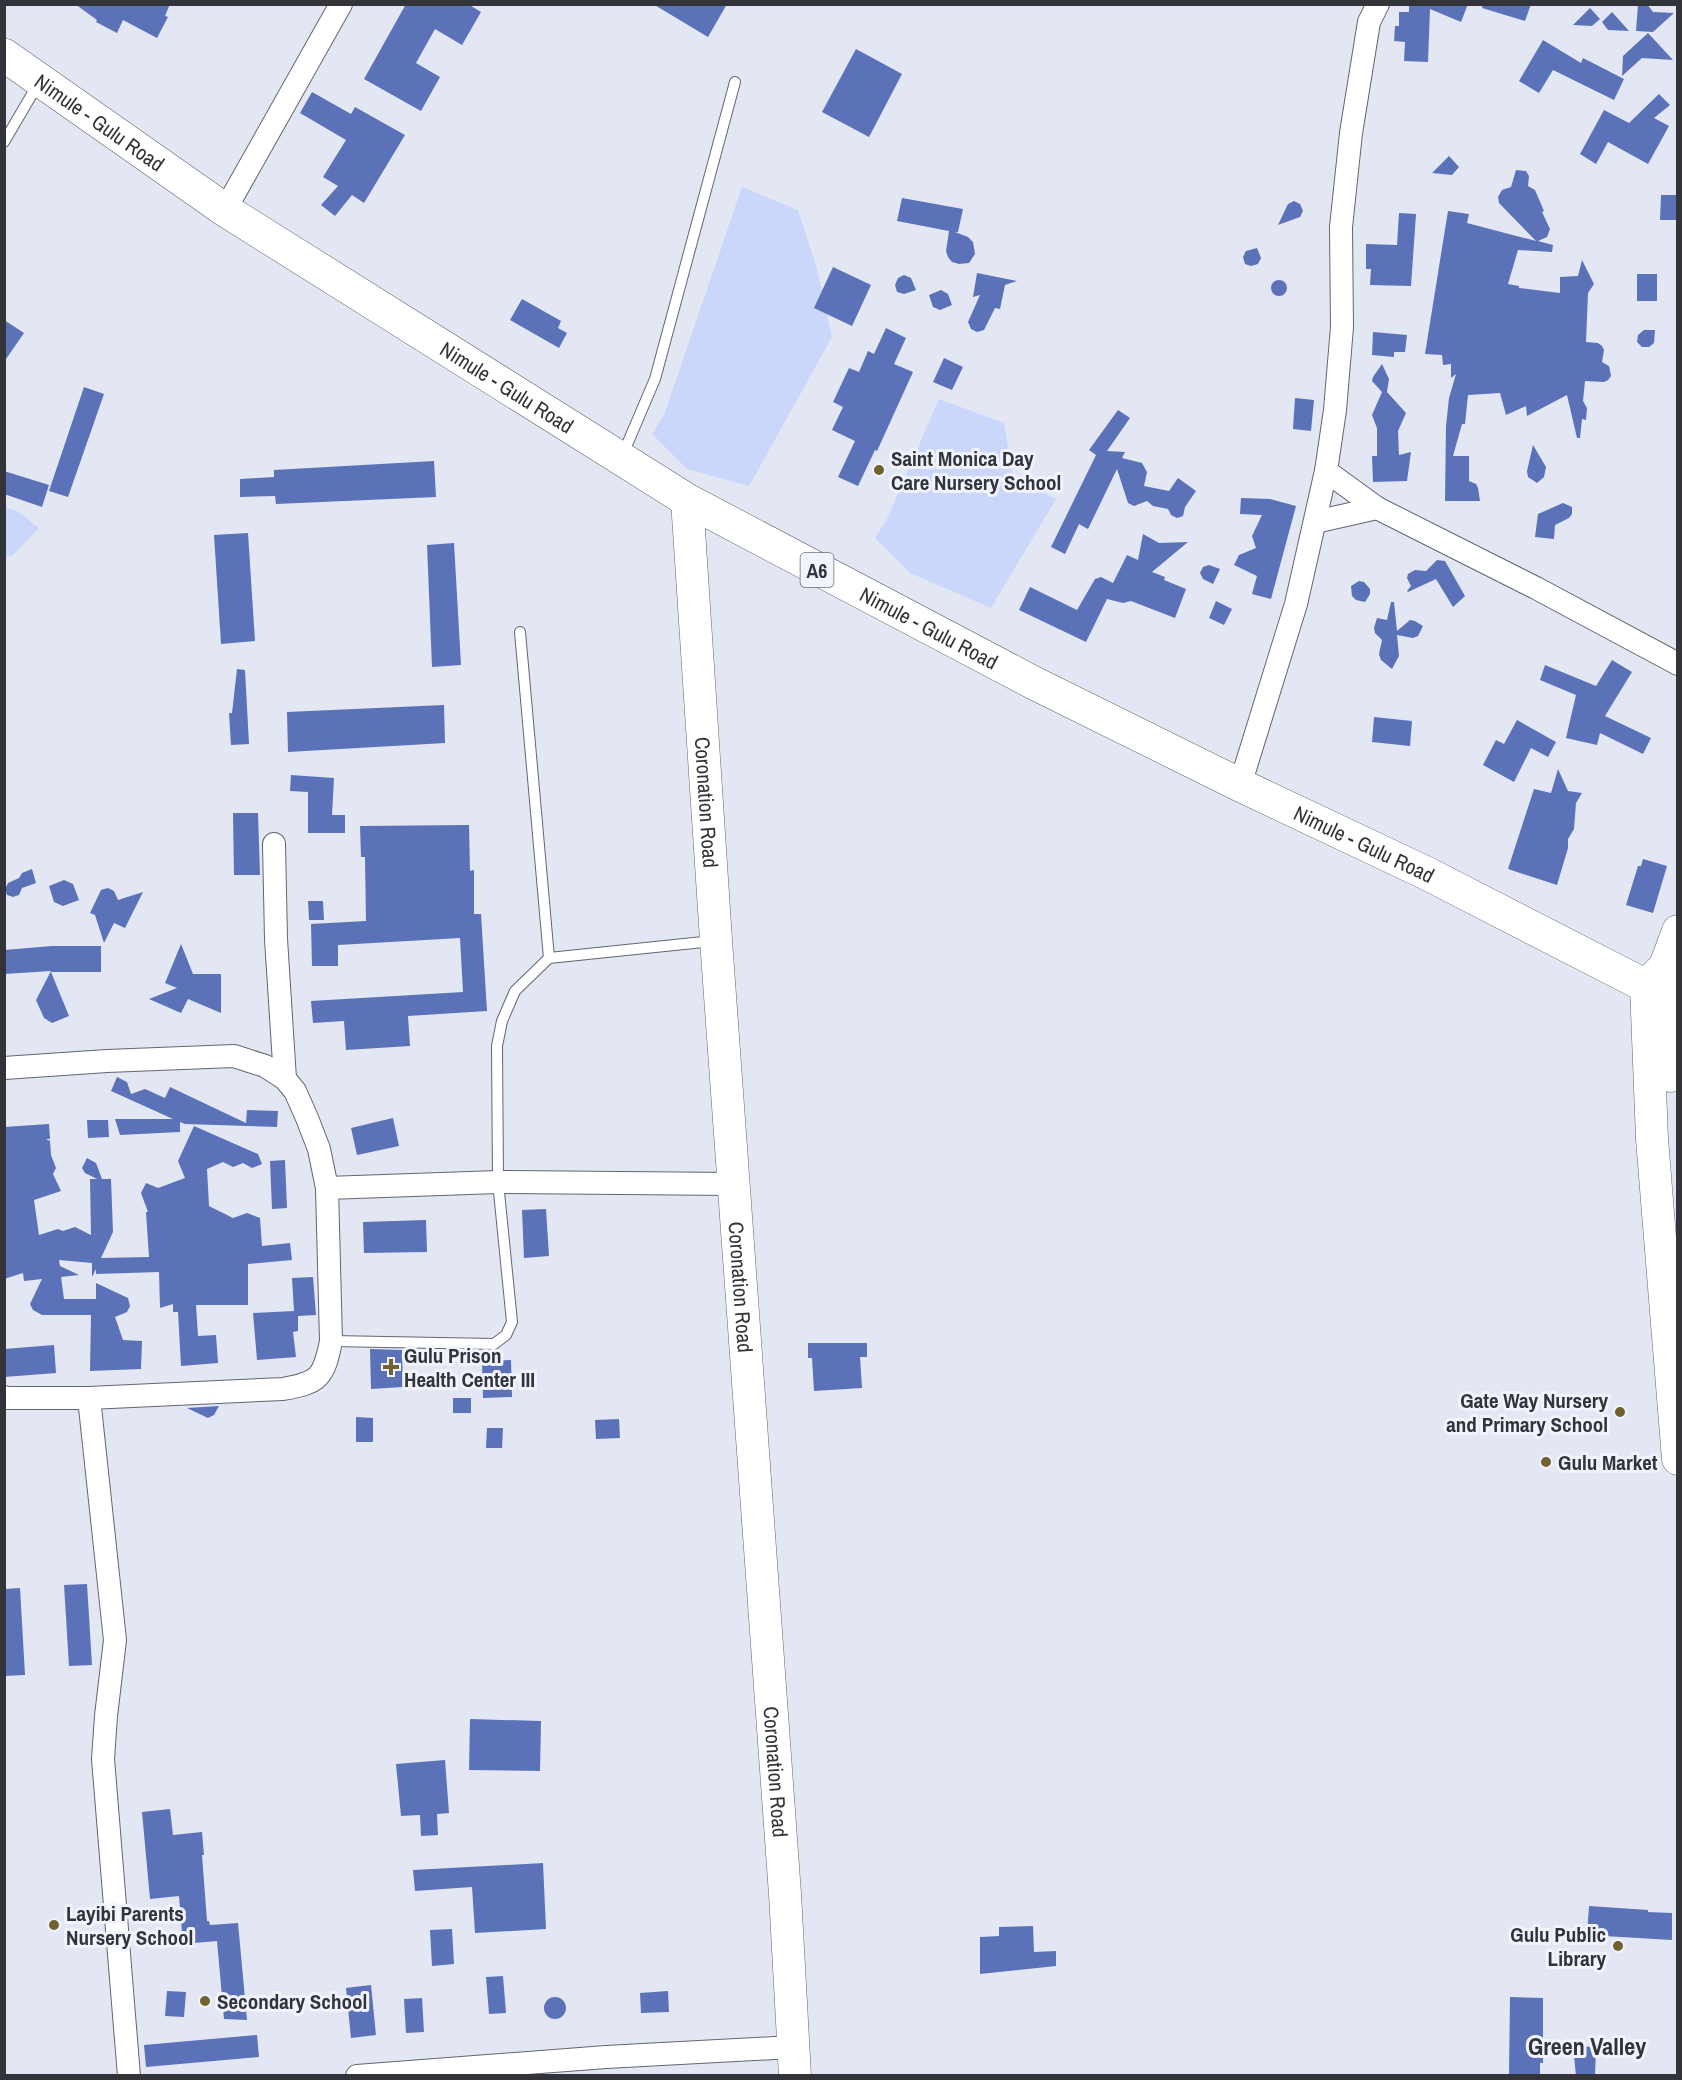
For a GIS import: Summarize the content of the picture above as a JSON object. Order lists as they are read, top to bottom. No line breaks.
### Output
{"streets":{"main road":["Nimule - Gulu Road","A6","Coronation Road"]},"crossings":[["Nimule - Gulu Road","Coronation Road"]],"districts":["Green Valley"],"places":{"other":["Saint Monica Day Care Nursery School","Gate Way Nursery and Primary School","Gulu Market","Layibi Parents Nursery School","Gulu Public Library","Secondary School"],"health":["Gulu Prison Health Center III"]}}
